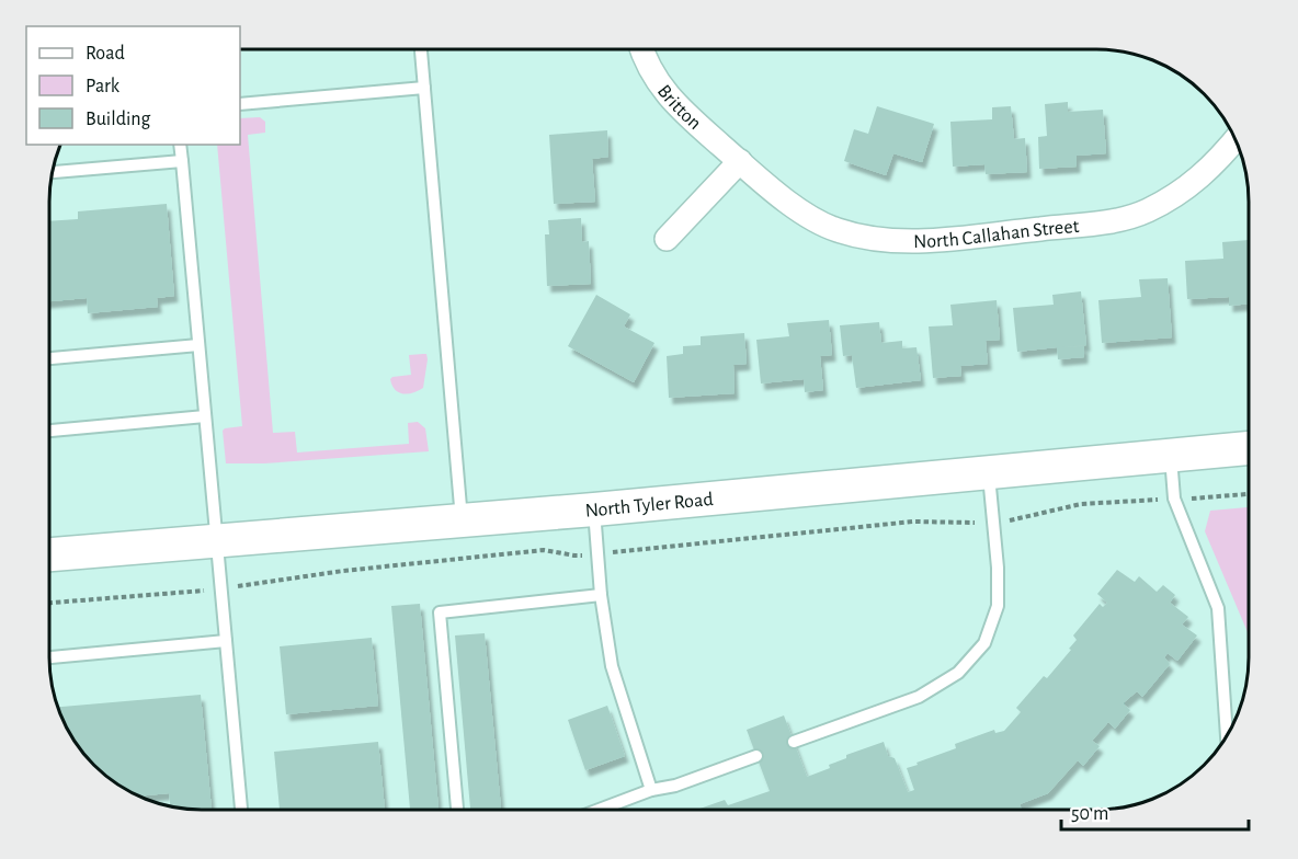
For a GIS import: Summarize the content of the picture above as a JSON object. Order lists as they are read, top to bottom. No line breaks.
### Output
{"streets":{"main road":["North Tyler Road"],"street":["Britton","North Callahan Street"]},"crossings":[["Britton","North Callahan Street"]],"legend":["Road","Park","Building"],"scale_bar":"50 m"}
